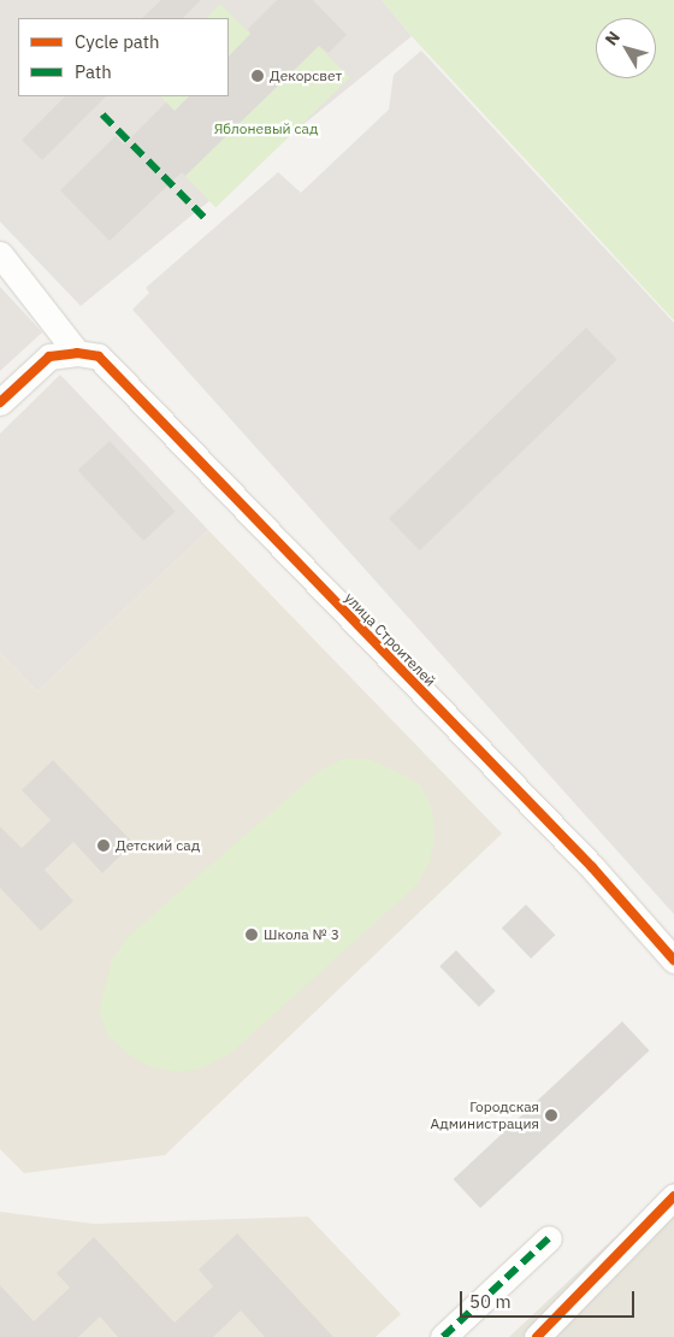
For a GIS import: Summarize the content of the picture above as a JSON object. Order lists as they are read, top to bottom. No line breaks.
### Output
{"streets":{"street":["улица Строителей"]},"parks":["Яблоневый сад"],"places":["Декорсвет","Детский сад","Школа № 3","Городская Администрация"],"legend":["Cycle path","Path"],"scale_bar":"50 m","north":"top left"}
